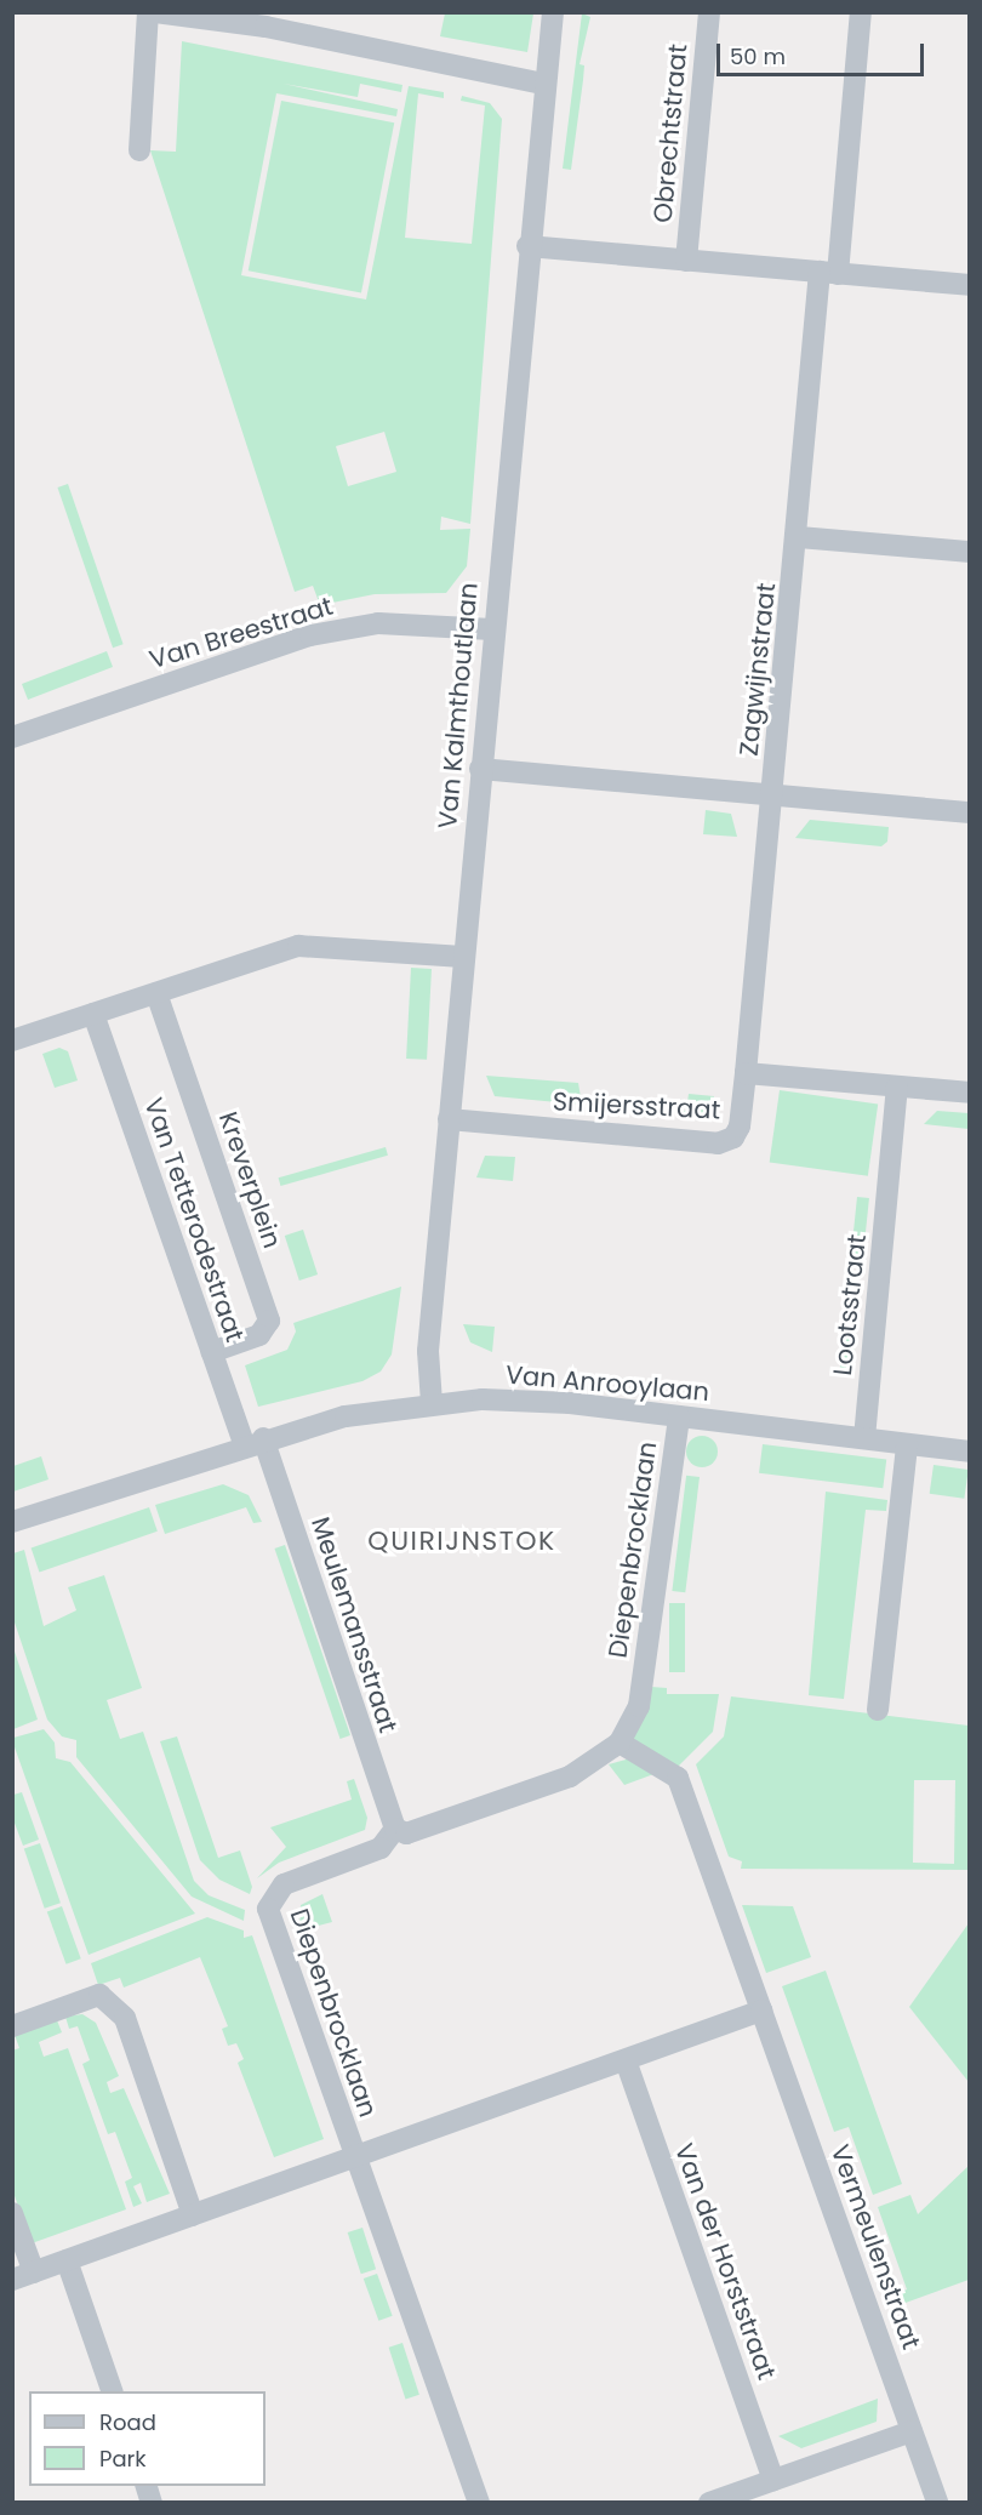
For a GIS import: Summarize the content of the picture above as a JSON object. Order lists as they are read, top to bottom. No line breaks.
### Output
{"streets":{"street":["Obrechtstraat","Van Breestraat","Zagwijnstraat","Van Kalmthoutlaan","Smijersstraat","Kreverplein","Van Tetterodestraat","Lootsstraat","Van Anrooylaan","Diepenbrocklaan","Meulemansstraat","Vermeulenstraat","Van der Horststraat"]},"crossings":[["Obrechtstraat","Zagwijnstraat"],["Obrechtstraat","Van Kalmthoutlaan"],["Van Breestraat","Van Kalmthoutlaan"],["Zagwijnstraat","Smijersstraat"],["Van Kalmthoutlaan","Smijersstraat"],["Van Kalmthoutlaan","Van Anrooylaan"],["Smijersstraat","Lootsstraat"],["Kreverplein","Van Tetterodestraat"],["Van Tetterodestraat","Van Anrooylaan"],["Van Tetterodestraat","Meulemansstraat"],["Lootsstraat","Van Anrooylaan"],["Van Anrooylaan","Diepenbrocklaan"],["Van Anrooylaan","Meulemansstraat"],["Diepenbrocklaan","Meulemansstraat"],["Diepenbrocklaan","Vermeulenstraat"]],"districts":["QUIRIJNSTOK"],"legend":["Road","Park"],"scale_bar":"50 m"}
